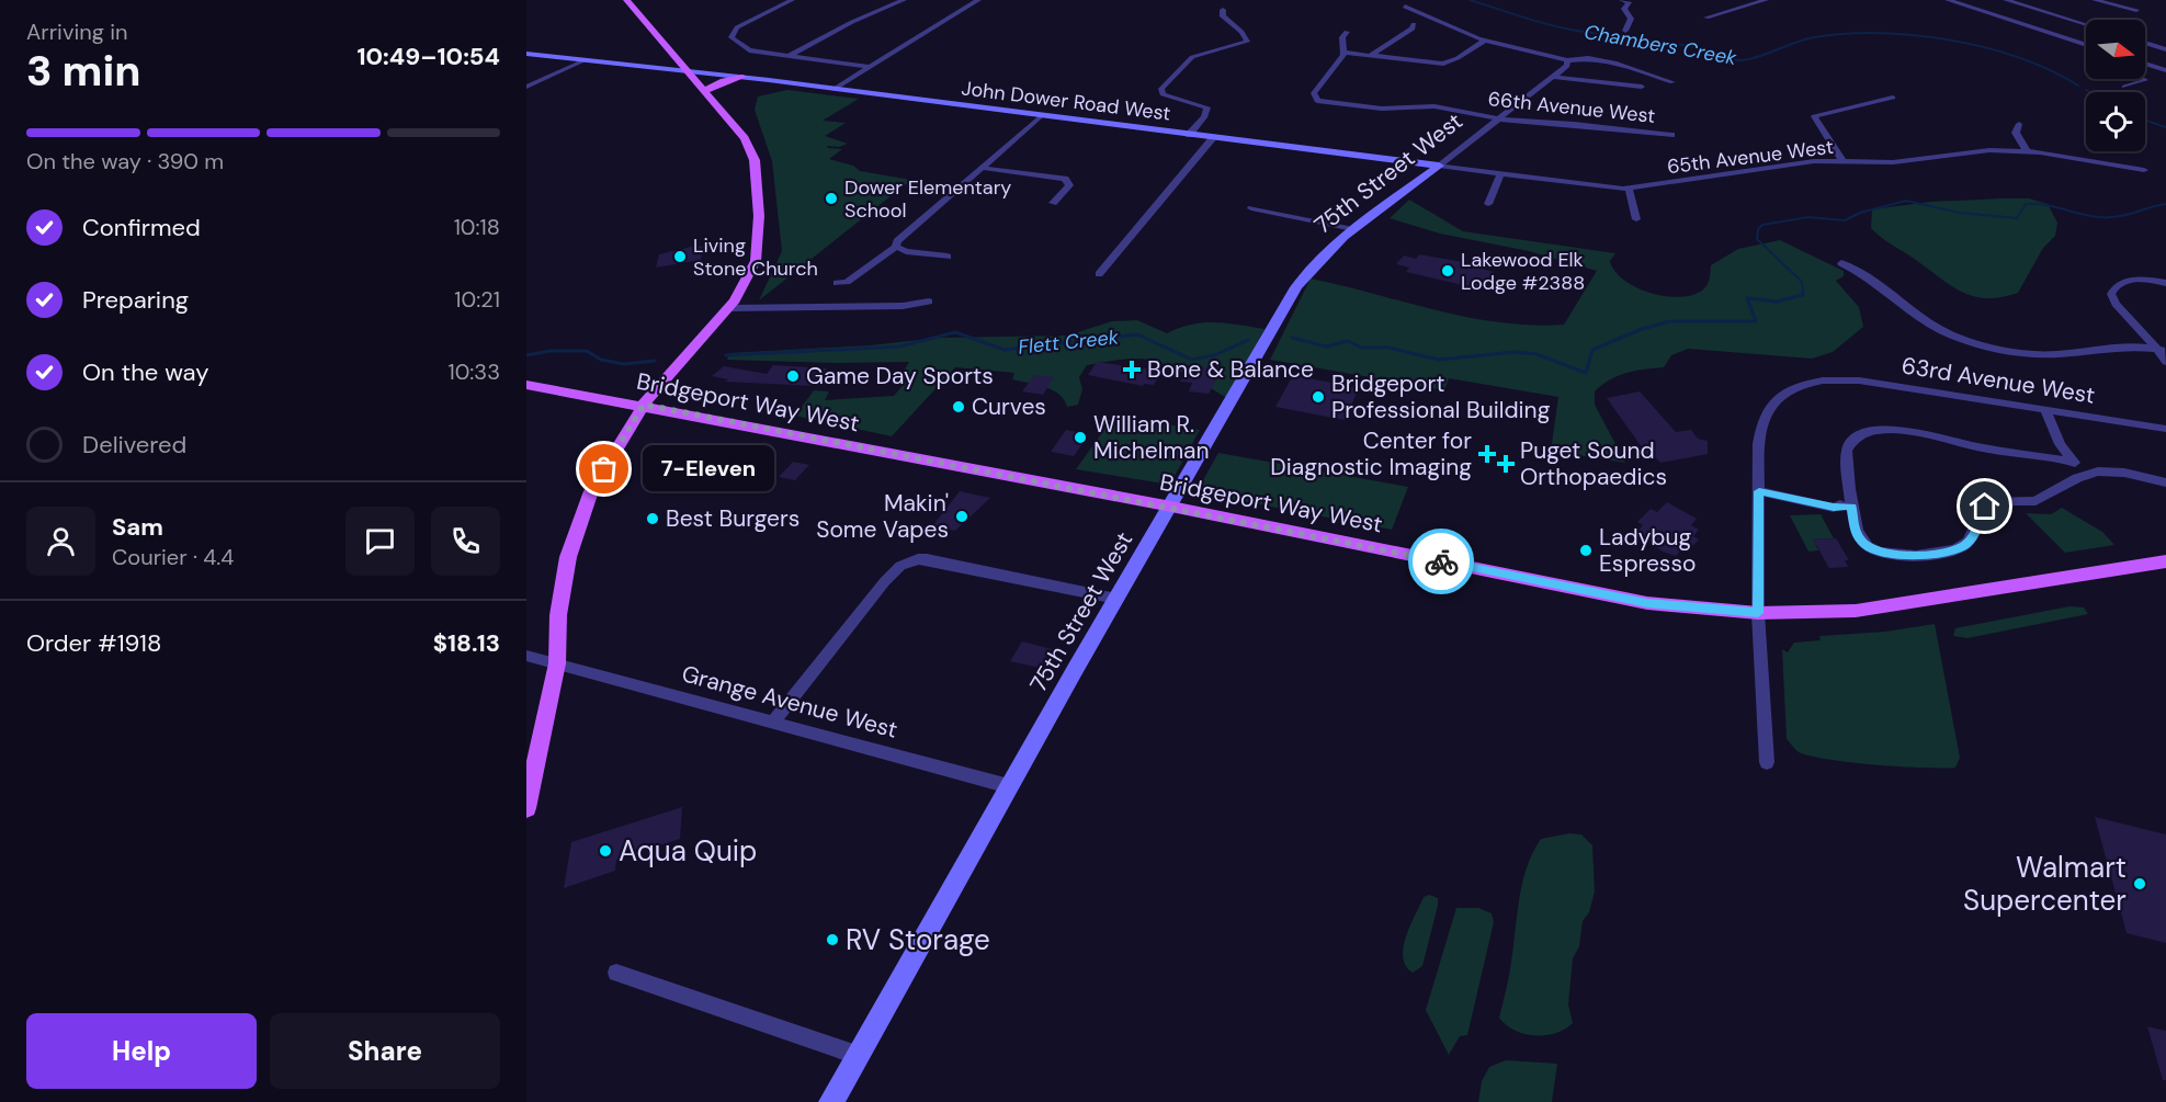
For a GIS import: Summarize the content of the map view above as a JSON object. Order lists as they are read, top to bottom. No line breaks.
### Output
{"streets":{"main road":["Bridgeport Way West"],"street":["John Dower Road West","66th Avenue West","65th Avenue West","75th Street West","63rd Avenue West","Grange Avenue West"]},"crossings":[["John Dower Road West","65th Avenue West"],["John Dower Road West","75th Street West"],["66th Avenue West","75th Street West"],["65th Avenue West","75th Street West"],["75th Street West","Bridgeport Way West"],["75th Street West","Grange Avenue West"],["63rd Avenue West","Bridgeport Way West"]],"water":["Chambers Creek","Flett Creek"],"places":{"other":["Dower Elementary School","Living Stone Church","Lakewood Elk Lodge #2388","Game Day Sports","Bridgeport Professional Building","Curves","William R. Michelman","7-Eleven","Makin' Some Vapes","Best Burgers","Ladybug Espresso","Aqua Quip","Walmart Supercenter","RV Storage"],"health":["Bone & Balance","Center for Diagnostic Imaging","Puget Sound Orthopaedics"]},"north":"right","page":{"heading":["3 min","Arriving in","10:49–10:54"],"panel":["Sam","Courier · 4.4","Order #1918","$18.13"],"bar":"On the way · 390 m","list":[["Confirmed","10:18"],["Preparing","10:21"],["On the way","10:33"],"Delivered"],"bubble":"7-Eleven","buttons":["Help","Share"]}}
